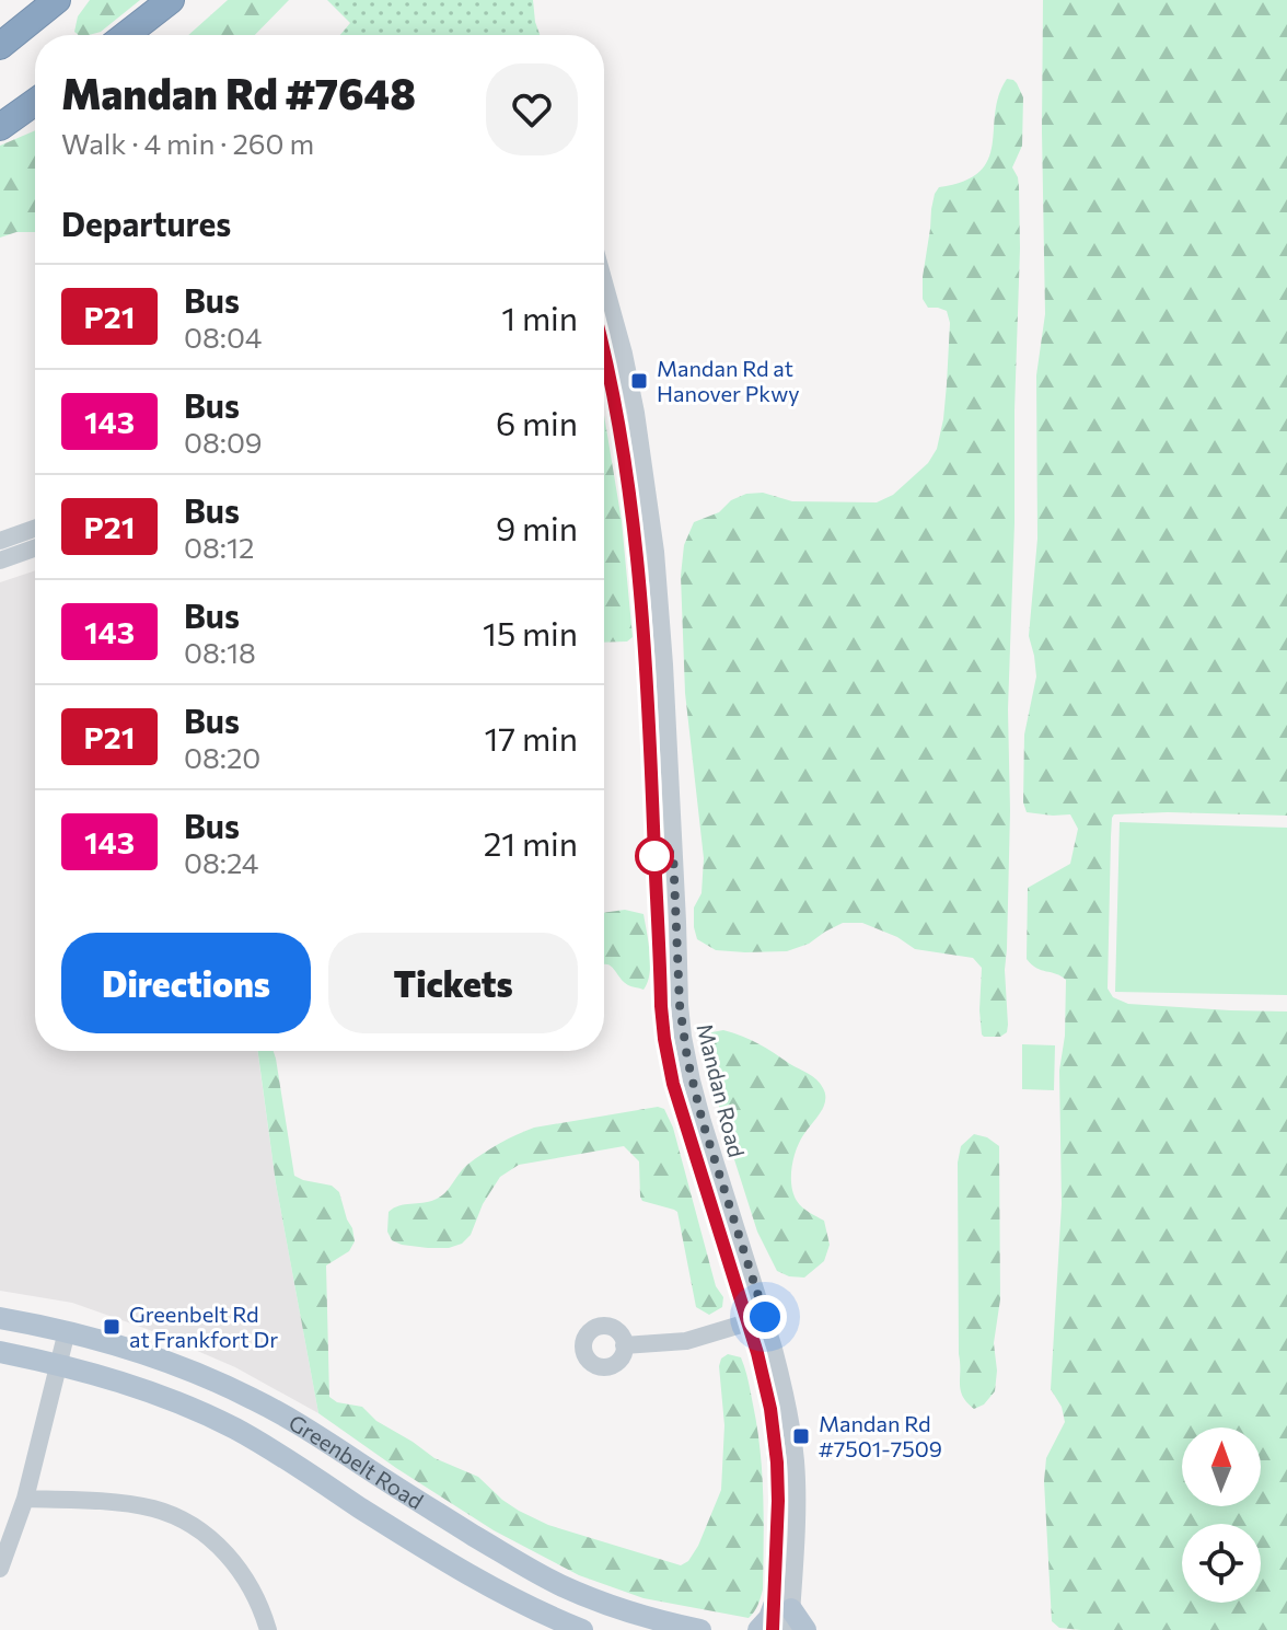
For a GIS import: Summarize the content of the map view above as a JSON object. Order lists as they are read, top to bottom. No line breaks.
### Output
{"streets":{"main road":["Greenbelt Road"],"street":["Mandan Road"]},"places":{"transit":["Mandan Rd at Hanover Pkwy","Greenbelt Rd at Frankfort Dr","Mandan Rd #7501-7509"]},"lines":["bus line P21"],"north":"top","page":{"heading":[["Mandan Rd #7648","Walk · 4 min · 260 m"],"Departures"],"list":[{"mark":"P21","name":"Bus","note":"08:04","value":"1 min"},{"mark":"143","name":"Bus","note":"08:09","value":"6 min"},{"mark":"P21","name":"Bus","note":"08:12","value":"9 min"},{"mark":"143","name":"Bus","note":"08:18","value":"15 min"},{"mark":"P21","name":"Bus","note":"08:20","value":"17 min"},{"mark":"143","name":"Bus","note":"08:24","value":"21 min"}],"buttons":["Directions","Tickets"]}}
